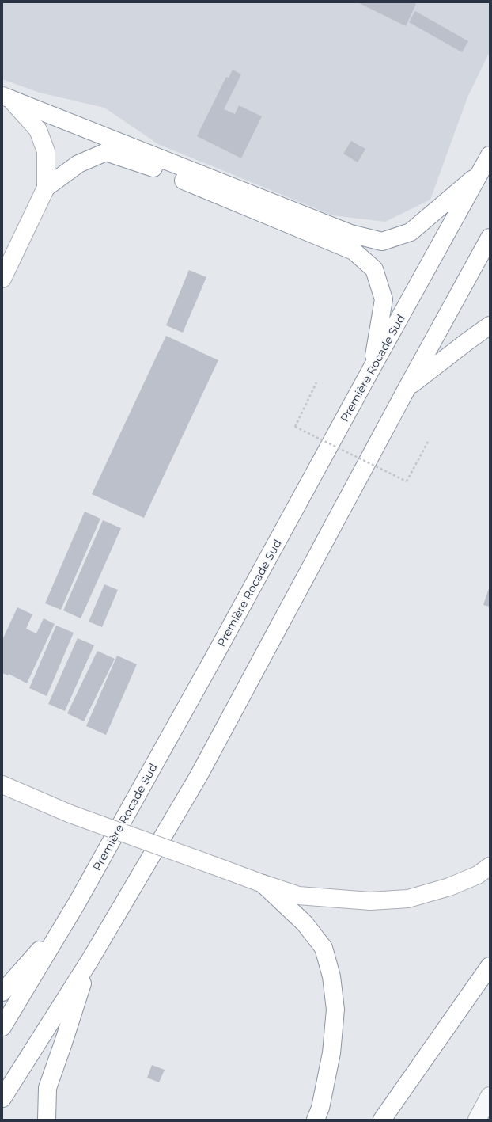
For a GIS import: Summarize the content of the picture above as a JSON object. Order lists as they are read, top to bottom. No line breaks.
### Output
{"streets":{"main road":["Première Rocade Sud"]}}
